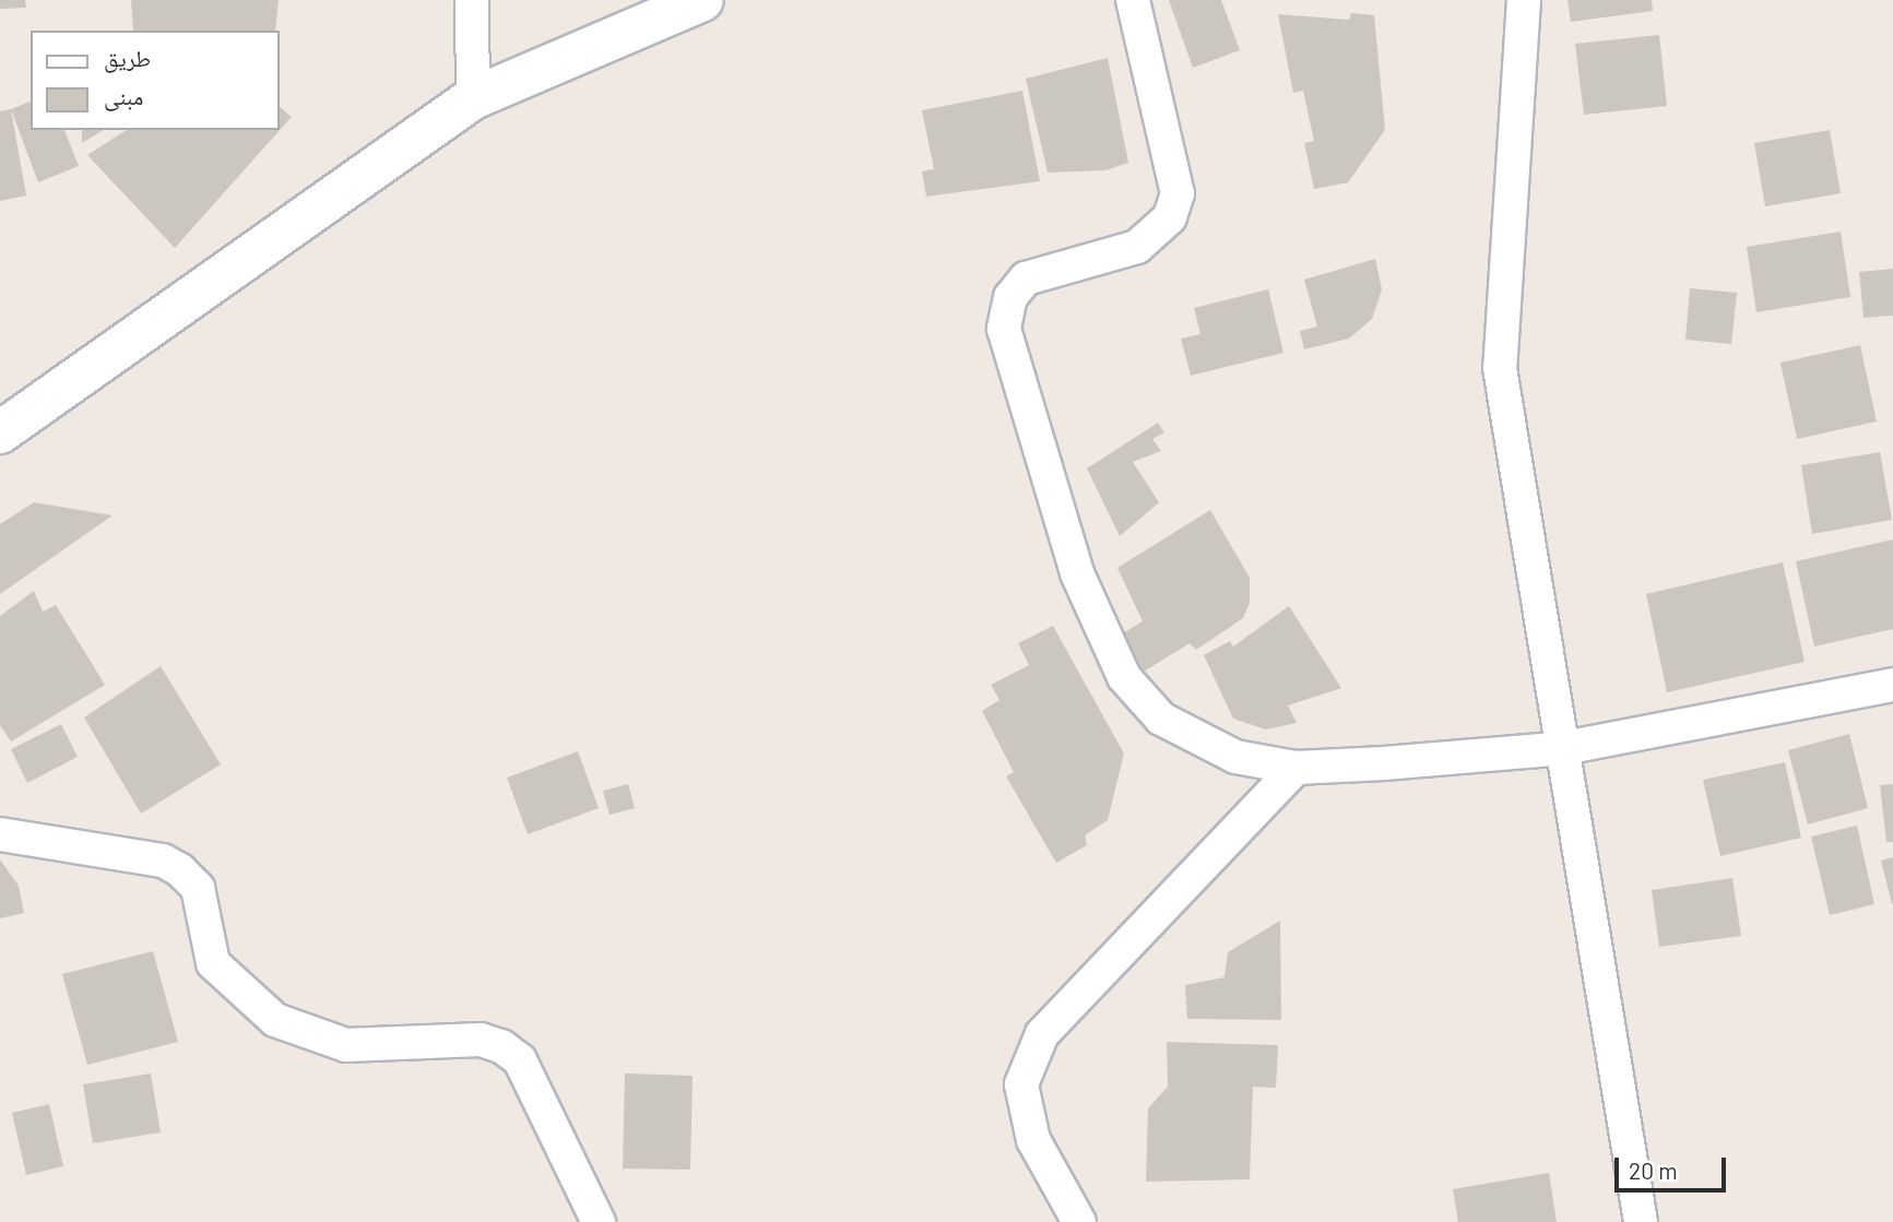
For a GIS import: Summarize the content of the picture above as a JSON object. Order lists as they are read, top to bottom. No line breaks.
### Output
{"legend":["طريق","مبنى"],"scale_bar":"20 m"}
